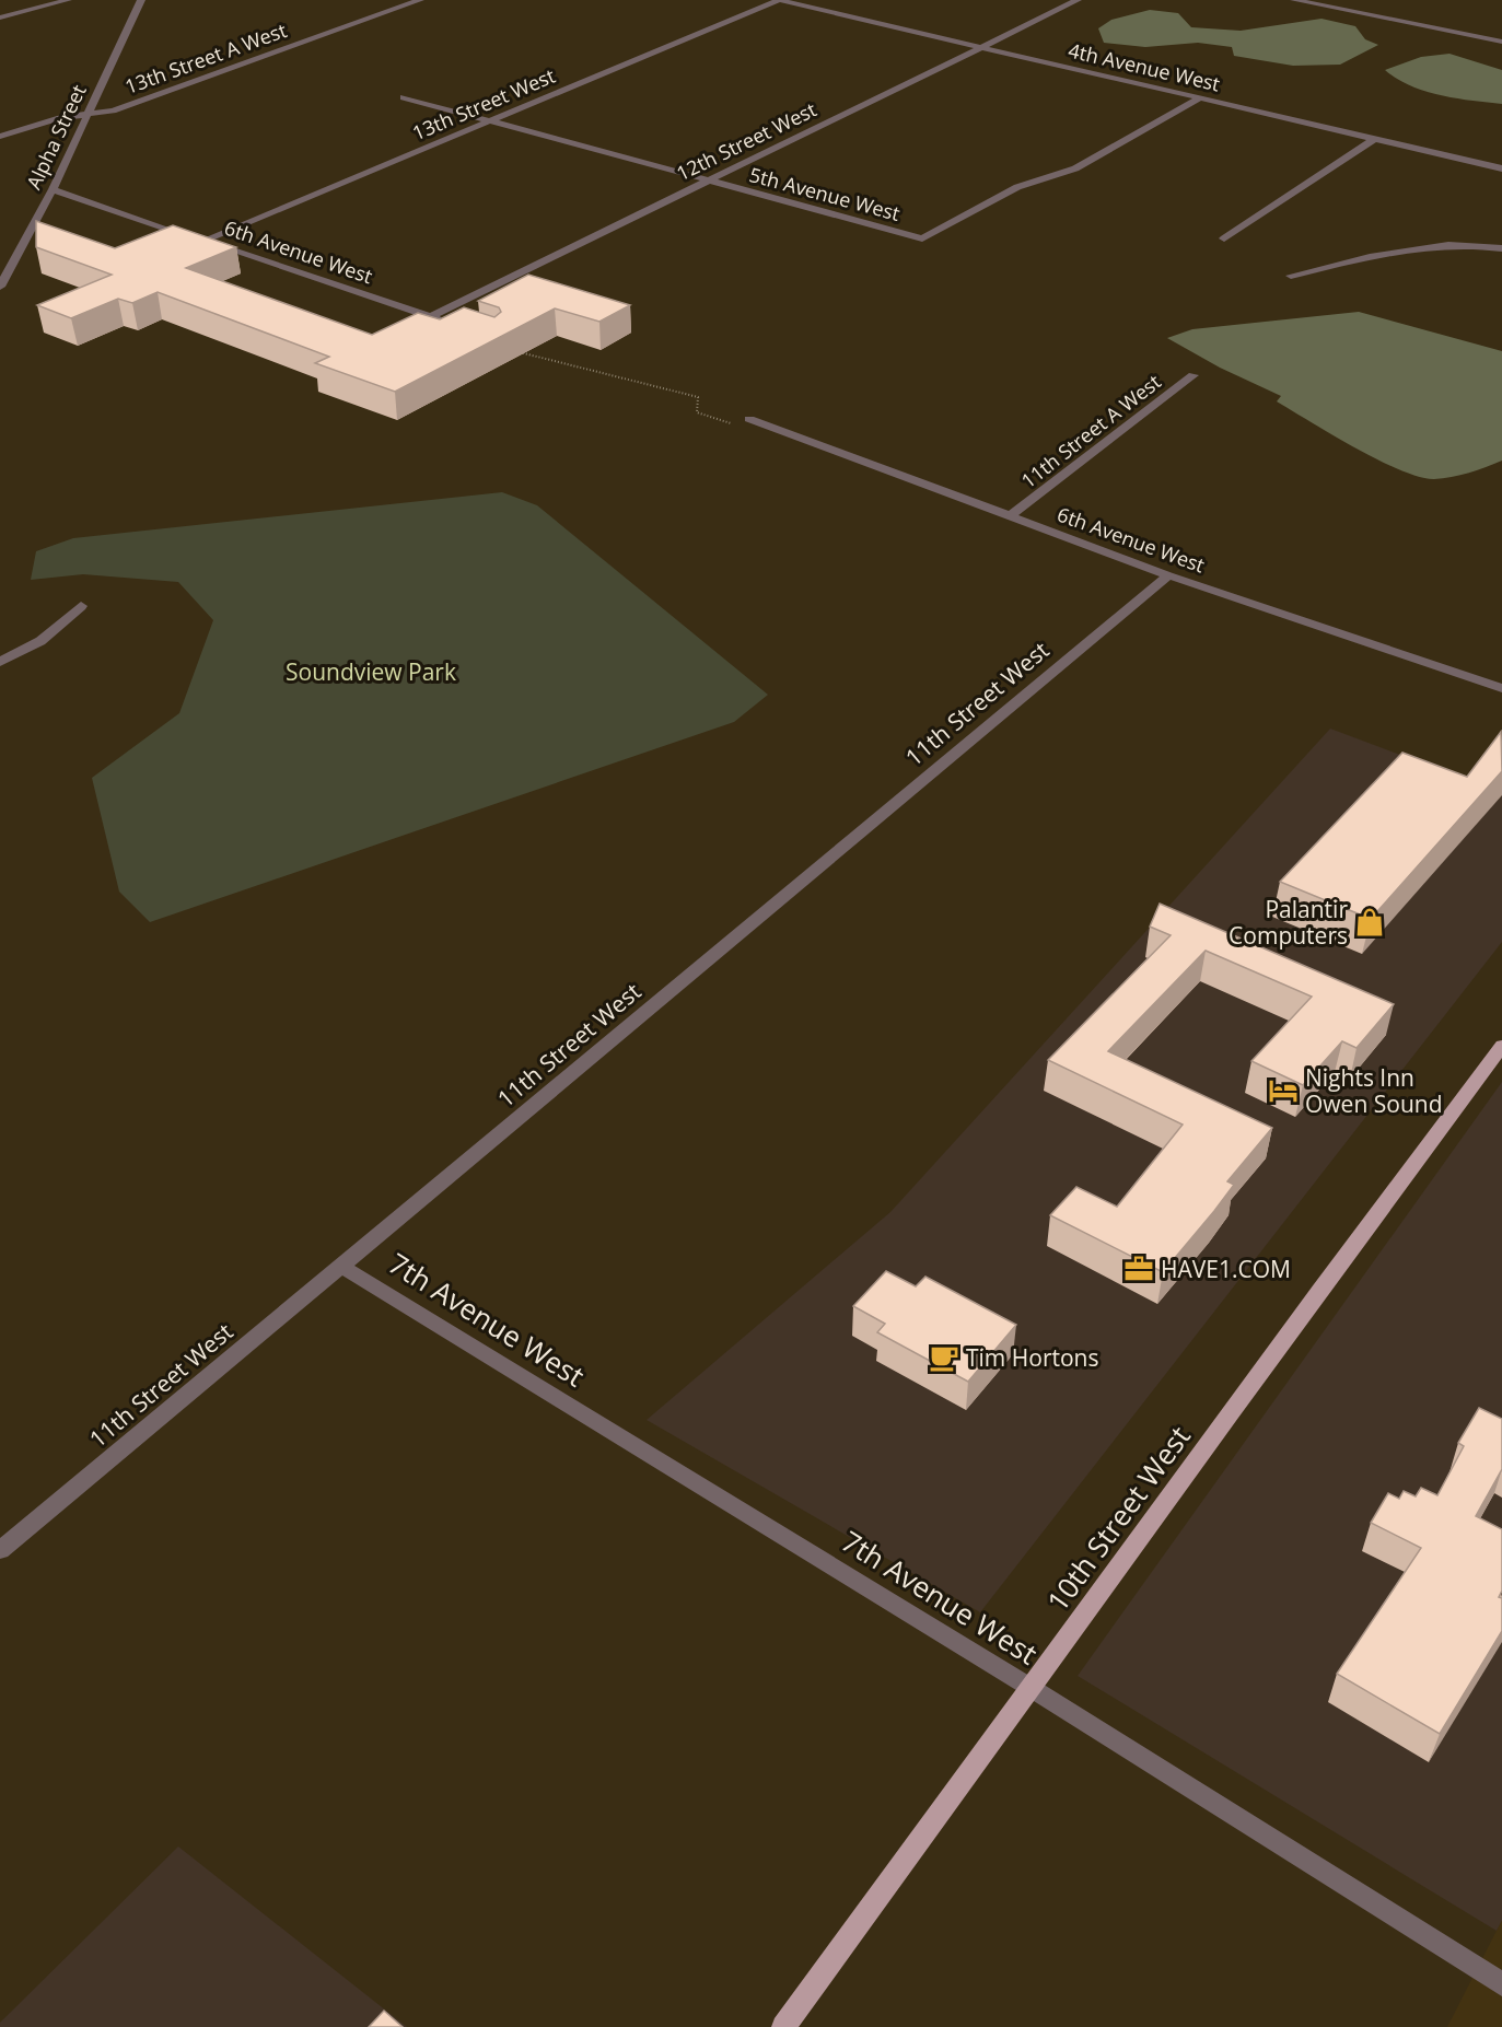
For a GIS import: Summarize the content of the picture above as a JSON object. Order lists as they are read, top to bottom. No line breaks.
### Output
{"streets":{"main road":["10th Street West"],"street":["13th Street A West","4th Avenue West","13th Street West","Alpha Street","12th Street West","5th Avenue West","6th Avenue West","11th Street A West","11th Street West","7th Avenue West"]},"crossings":[["13th Street A West","Alpha Street"],["4th Avenue West","13th Street West"],["4th Avenue West","12th Street West"],["4th Avenue West","5th Avenue West"],["13th Street West","5th Avenue West"],["13th Street West","6th Avenue West"],["Alpha Street","6th Avenue West"],["12th Street West","5th Avenue West"],["12th Street West","6th Avenue West"],["6th Avenue West","11th Street A West"],["6th Avenue West","11th Street West"],["11th Street West","7th Avenue West"],["7th Avenue West","10th Street West"]],"parks":["Soundview Park"],"places":{"shop":["Palantir Computers"],"hotel":["Nights Inn Owen Sound"],"office":["HAVE1.COM"],"cafe":["Tim Hortons"]}}
